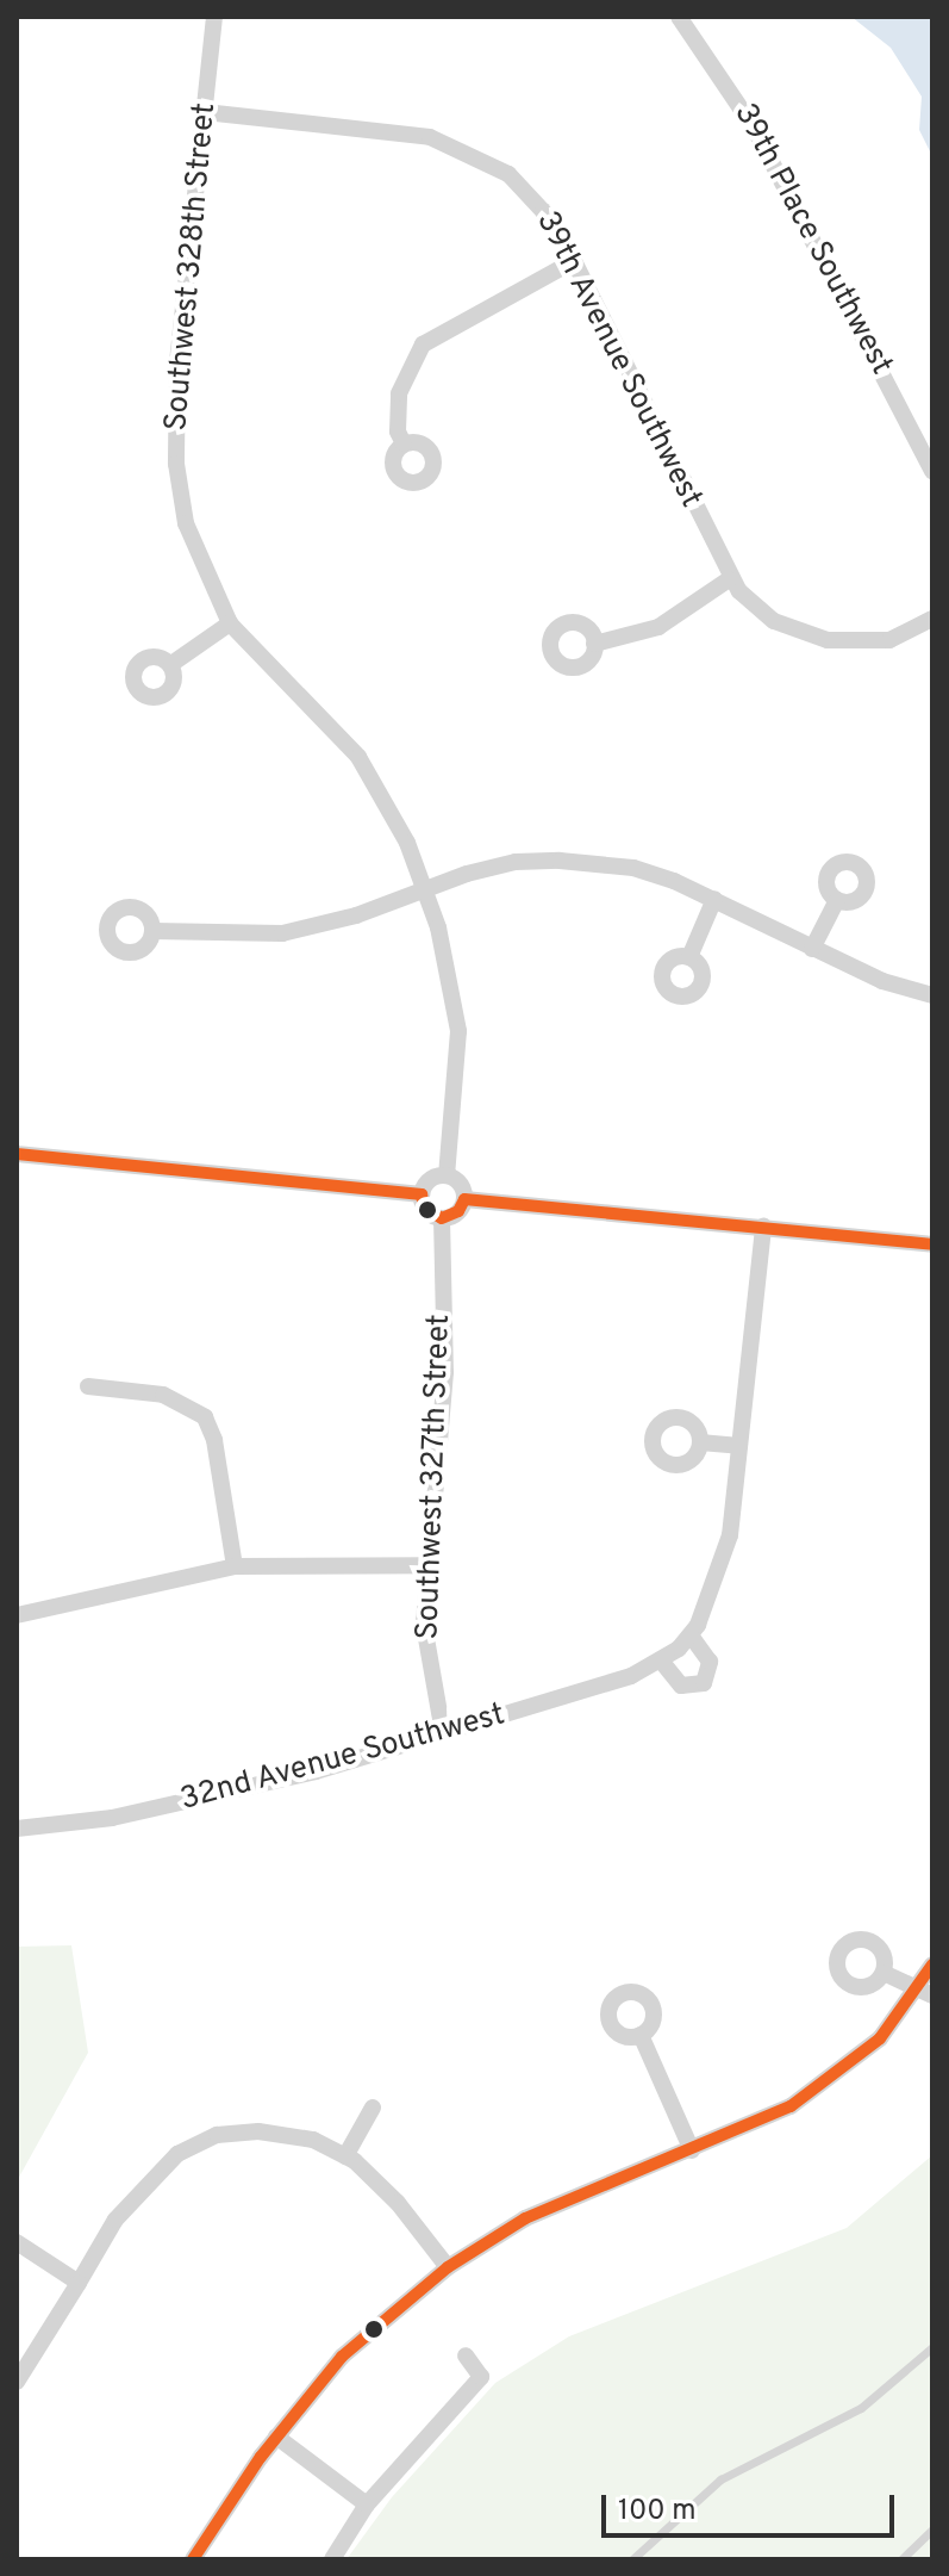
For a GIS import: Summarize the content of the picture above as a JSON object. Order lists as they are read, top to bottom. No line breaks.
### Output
{"streets":{"street":["39th Place Southwest","Southwest 328th Street","39th Avenue Southwest","Southwest 327th Street","32nd Avenue Southwest"]},"crossings":[["Southwest 328th Street","39th Avenue Southwest"],["Southwest 327th Street","32nd Avenue Southwest"]],"scale_bar":"100 m"}
